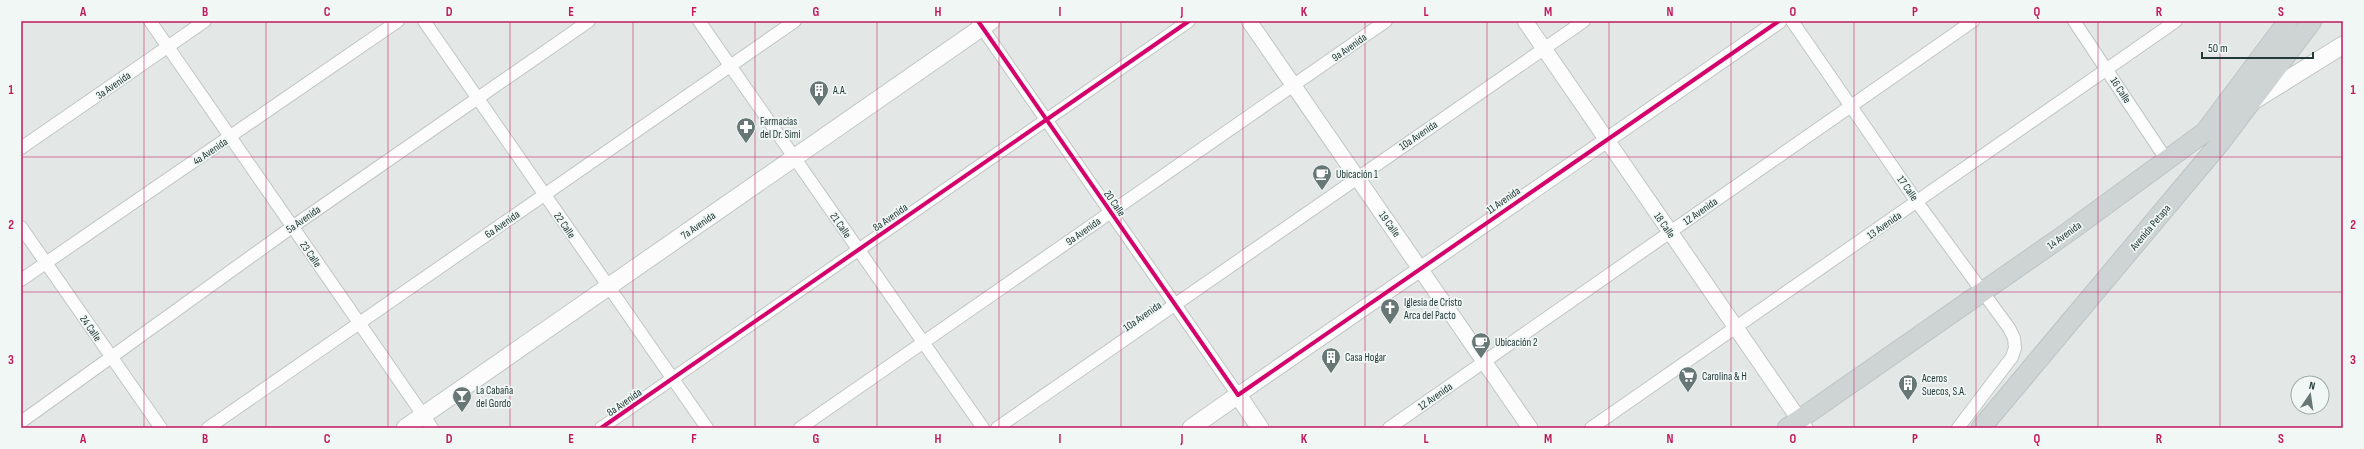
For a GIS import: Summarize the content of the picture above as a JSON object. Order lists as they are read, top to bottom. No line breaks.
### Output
{"streets":{"main road":["11 Avenida","20 Calle","7a Avenida","Avenida Petapa","14 Avenida"],"street":["9a Avenida","3a Avenida","16 Calle","10a Avenida","4a Avenida","17 Calle","12 Avenida","8a Avenida","5a Avenida","6a Avenida","19 Calle","22 Calle","21 Calle","18 Calle","13 Avenida","23 Calle","24 Calle"]},"crossings":[["9a Avenida","20 Calle"],["9a Avenida","19 Calle"],["9a Avenida","21 Calle"],["3a Avenida","23 Calle"],["16 Calle","13 Avenida"],["16 Calle","14 Avenida"],["10a Avenida","20 Calle"],["10a Avenida","19 Calle"],["10a Avenida","18 Calle"],["4a Avenida","23 Calle"],["4a Avenida","24 Calle"],["17 Calle","12 Avenida"],["17 Calle","13 Avenida"],["17 Calle","14 Avenida"],["11 Avenida","20 Calle"],["11 Avenida","19 Calle"],["11 Avenida","18 Calle"],["20 Calle","8a Avenida"],["20 Calle","7a Avenida"],["12 Avenida","19 Calle"],["12 Avenida","18 Calle"],["8a Avenida","22 Calle"],["8a Avenida","21 Calle"],["5a Avenida","22 Calle"],["5a Avenida","23 Calle"],["5a Avenida","24 Calle"],["6a Avenida","22 Calle"],["6a Avenida","21 Calle"],["6a Avenida","23 Calle"],["22 Calle","7a Avenida"],["7a Avenida","21 Calle"],["7a Avenida","23 Calle"],["18 Calle","13 Avenida"],["18 Calle","14 Avenida"],["Avenida Petapa","14 Avenida"]],"places":{"building":["A.A.","Casa Hogar","Aceros Suecos, S.A."],"pharmacy":["Farmacias del Dr. Simi"],"cafe":["Ubicación 1","Ubicación 2"],"church":["Iglesia de Cristo Arca del Pacto"],"supermarket":["Carolina & H"],"bar":["La Cabaña del Gordo"]},"scale_bar":"50 m","north":"top","grid":{"columns":["A","B","C","D","E","F","G","H","I","J","K","L","M","N","O","P","Q","R","S"],"rows":["1","2","3"]}}
